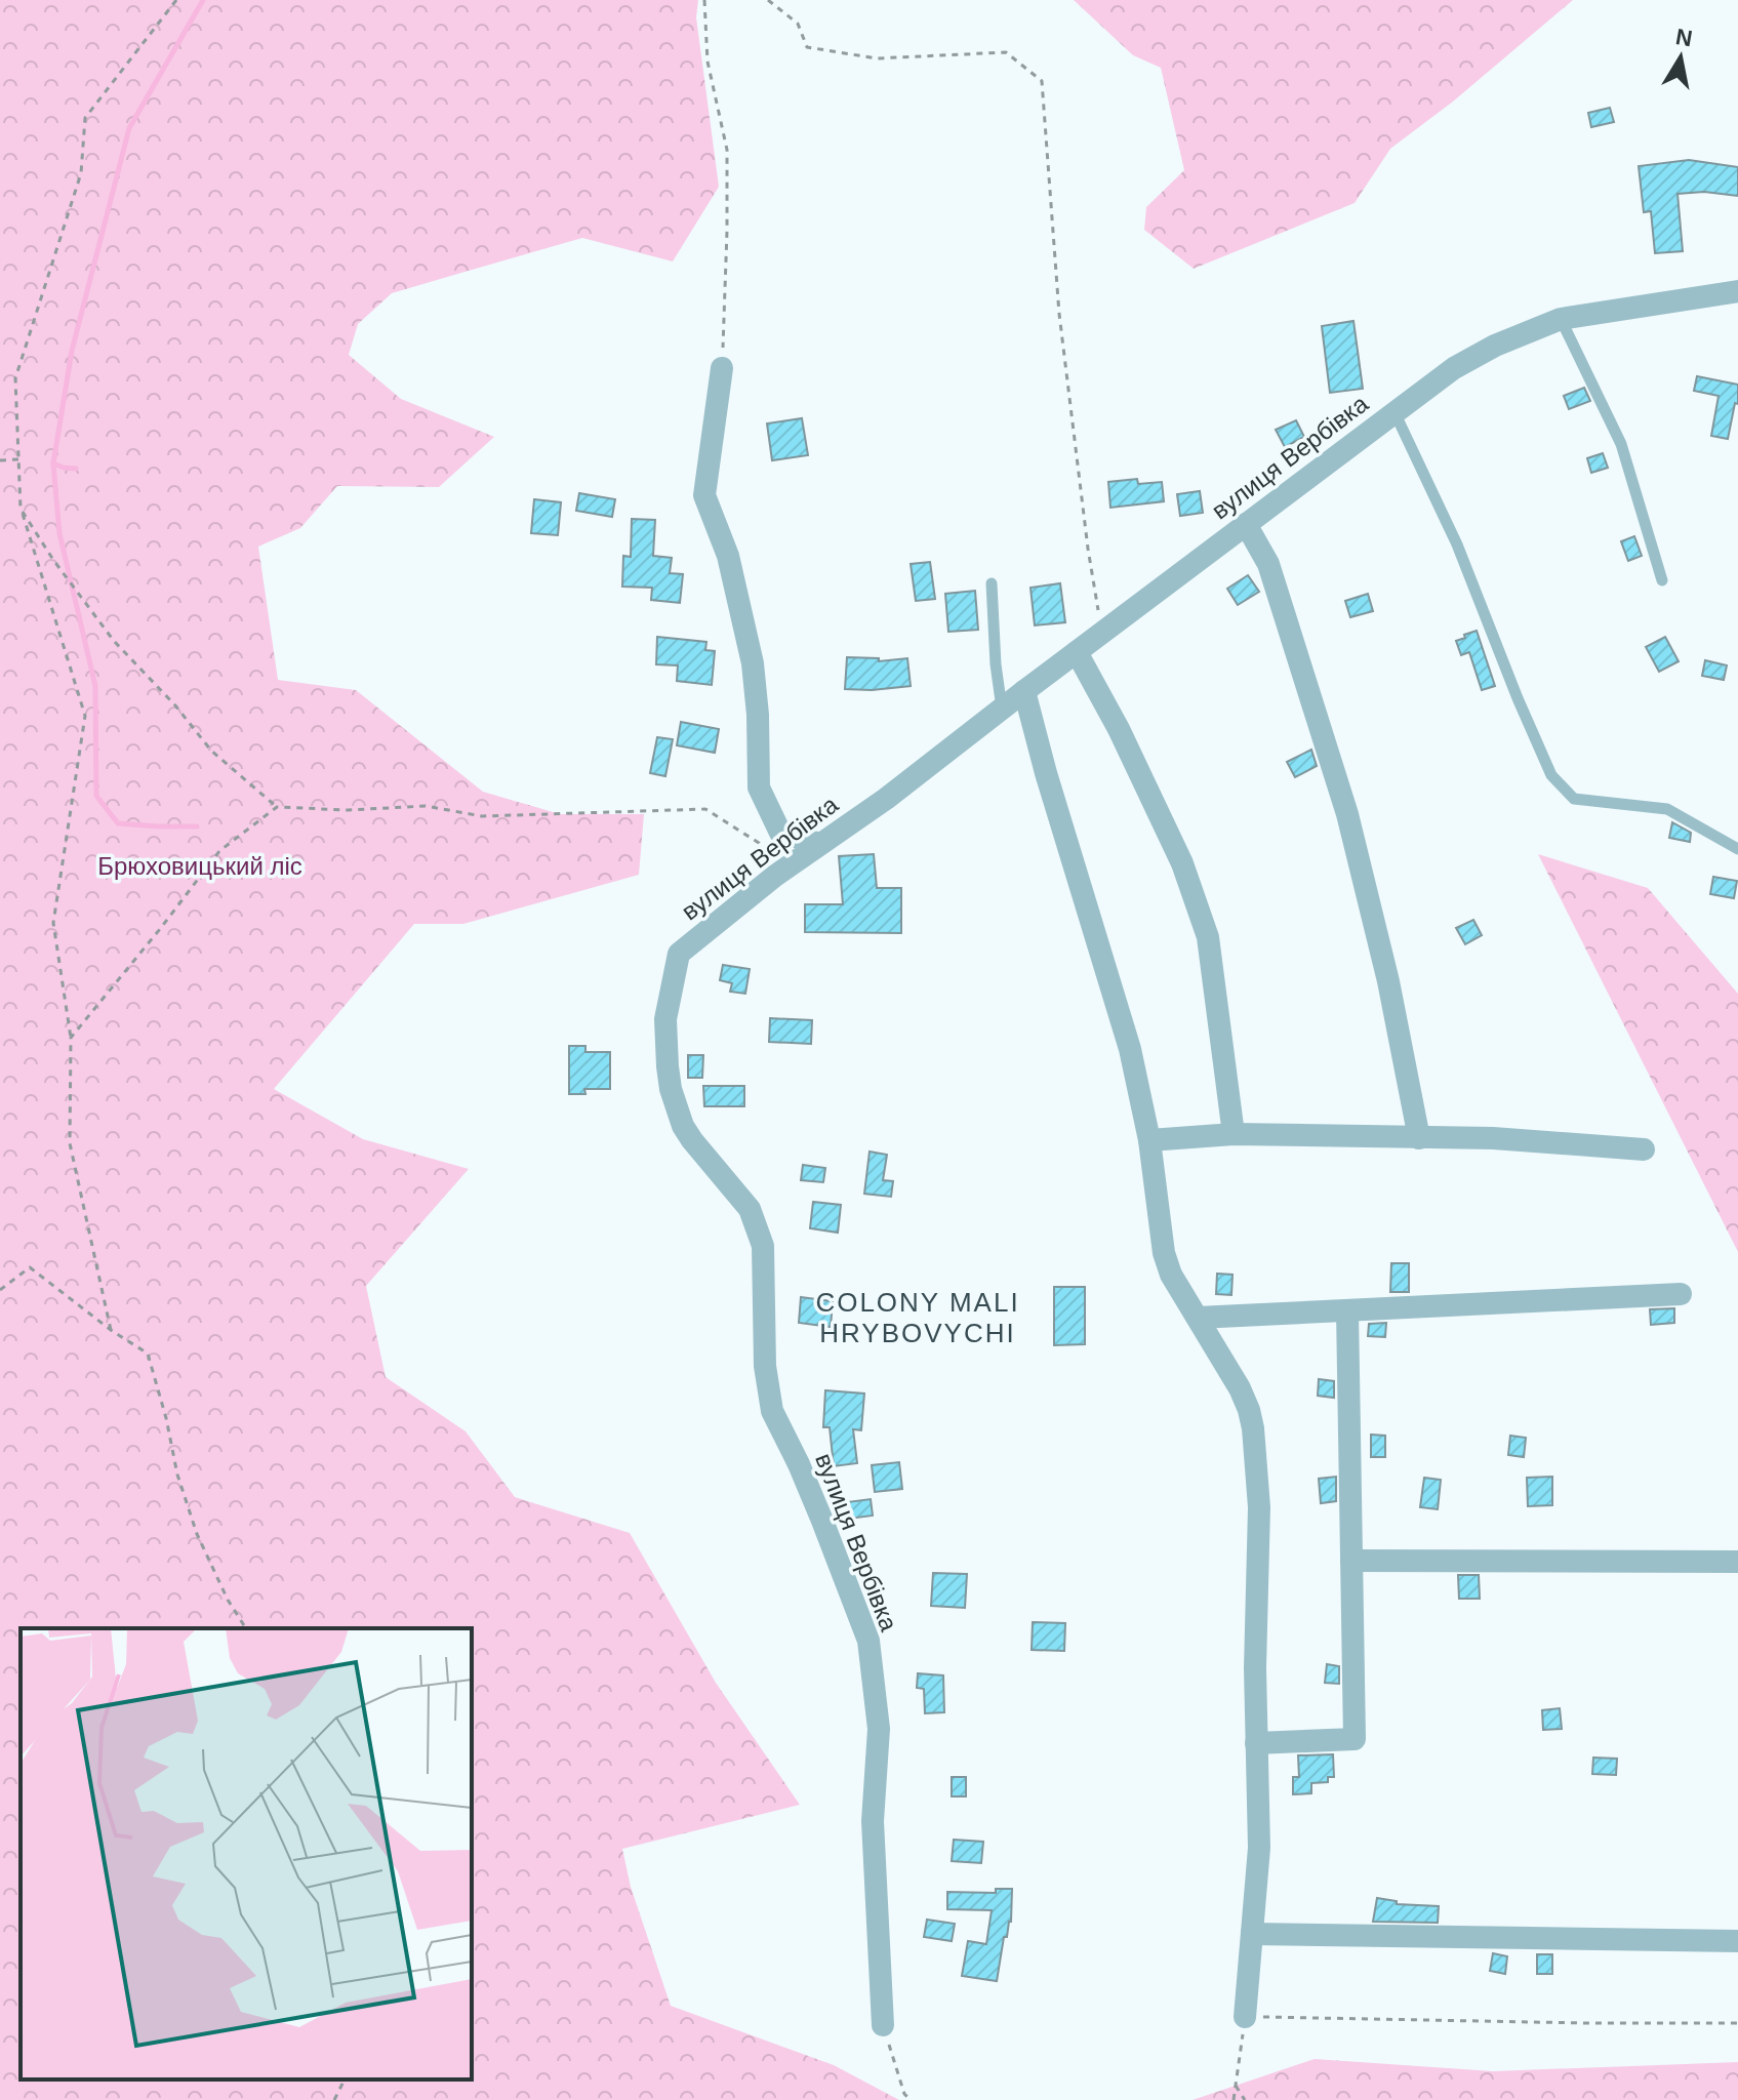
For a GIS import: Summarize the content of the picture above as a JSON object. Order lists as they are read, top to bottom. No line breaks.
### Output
{"streets":{"street":["вулиця Вербівка"]},"districts":["COLONY MALI HRYBOVYCHI"],"parks":["Брюховицький ліс"],"north":"top"}
